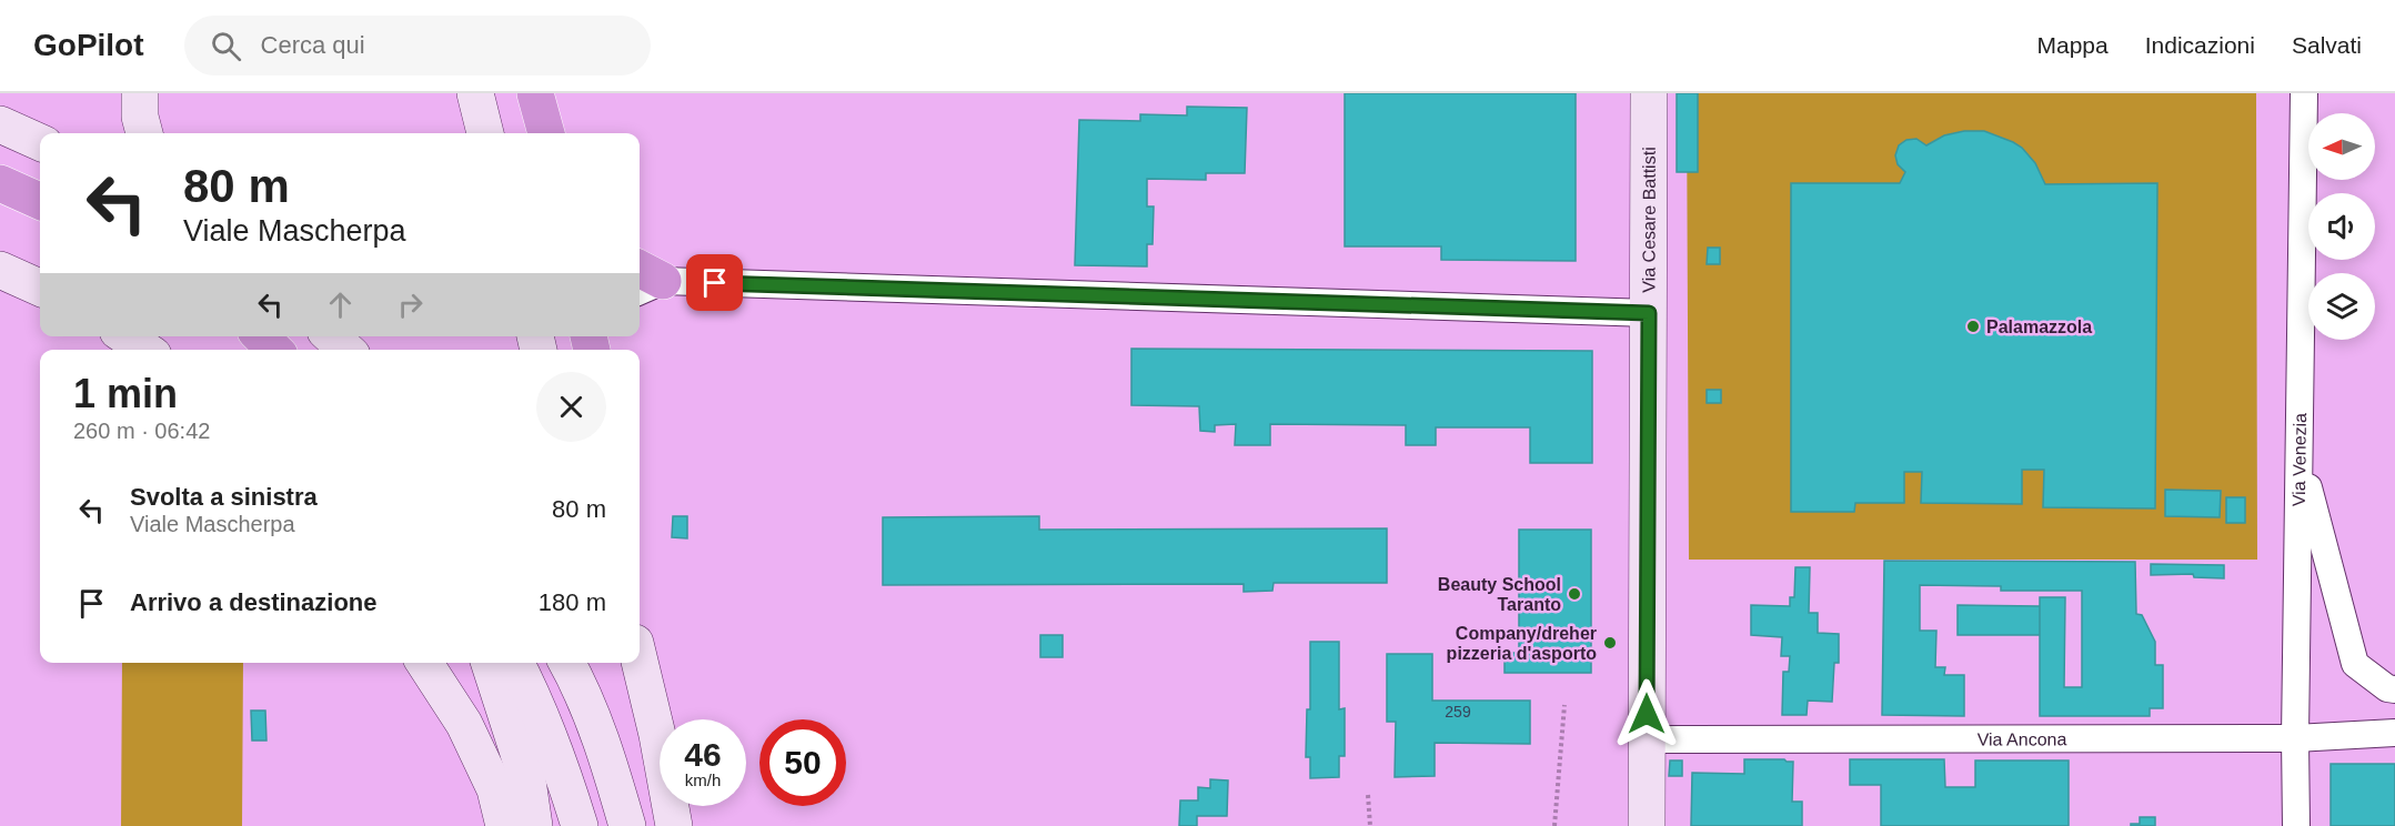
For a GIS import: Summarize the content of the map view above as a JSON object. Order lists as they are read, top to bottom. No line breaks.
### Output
{"streets":{"main road":["Via Cesare Battisti"],"street":["Via Venezia","Via Ancona"]},"crossings":[["Via Cesare Battisti","Via Ancona"],["Via Venezia","Via Ancona"]],"places":["Palamazzola","Beauty School Taranto","Company/dreher pizzeria d'asporto"],"house_numbers":["259"],"north":"left","page":{"header":"GoPilot","search":"Cerca qui","nav":["Mappa","Indicazioni","Salvati"],"turn":["80 m","Viale Mascherpa"],"heading":["1 min","260 m · 06:42"],"list":[{"name":"Svolta a sinistra","note":"Viale Mascherpa","value":"80 m"},{"name":"Arrivo a destinazione","value":"180 m"}],"speed":"46 km/h","limit":"50"}}
